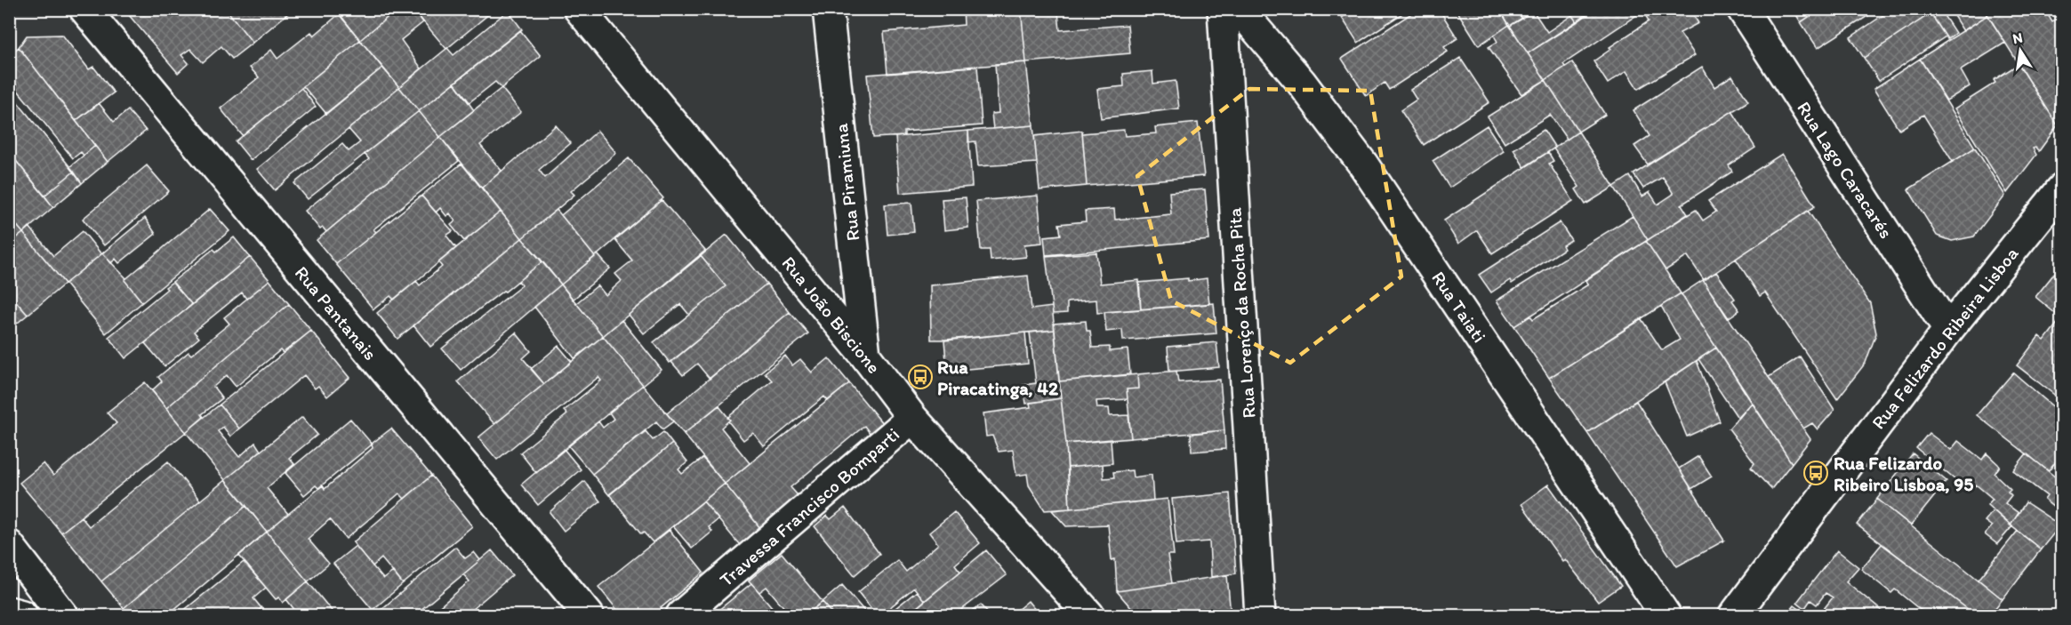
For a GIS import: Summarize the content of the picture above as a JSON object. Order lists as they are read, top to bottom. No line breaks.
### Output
{"streets":{"street":["Rua Lago Caracarés","Rua Piramiuna","Rua Taiati","Rua Pantanais","Rua Lorenço da Rocha Pita","Rua João Biscione","Rua Felizardo Ribeira Lisboa","Travessa Francisco Bomparti"]},"crossings":[["Rua Lago Caracarés","Rua Felizardo Ribeira Lisboa"],["Rua Piramiuna","Rua João Biscione"],["Rua João Biscione","Travessa Francisco Bomparti"]],"places":{"bus stop":["Rua Piracatinga, 42","Rua Felizardo Ribeiro Lisboa, 95"]},"north":"top"}
